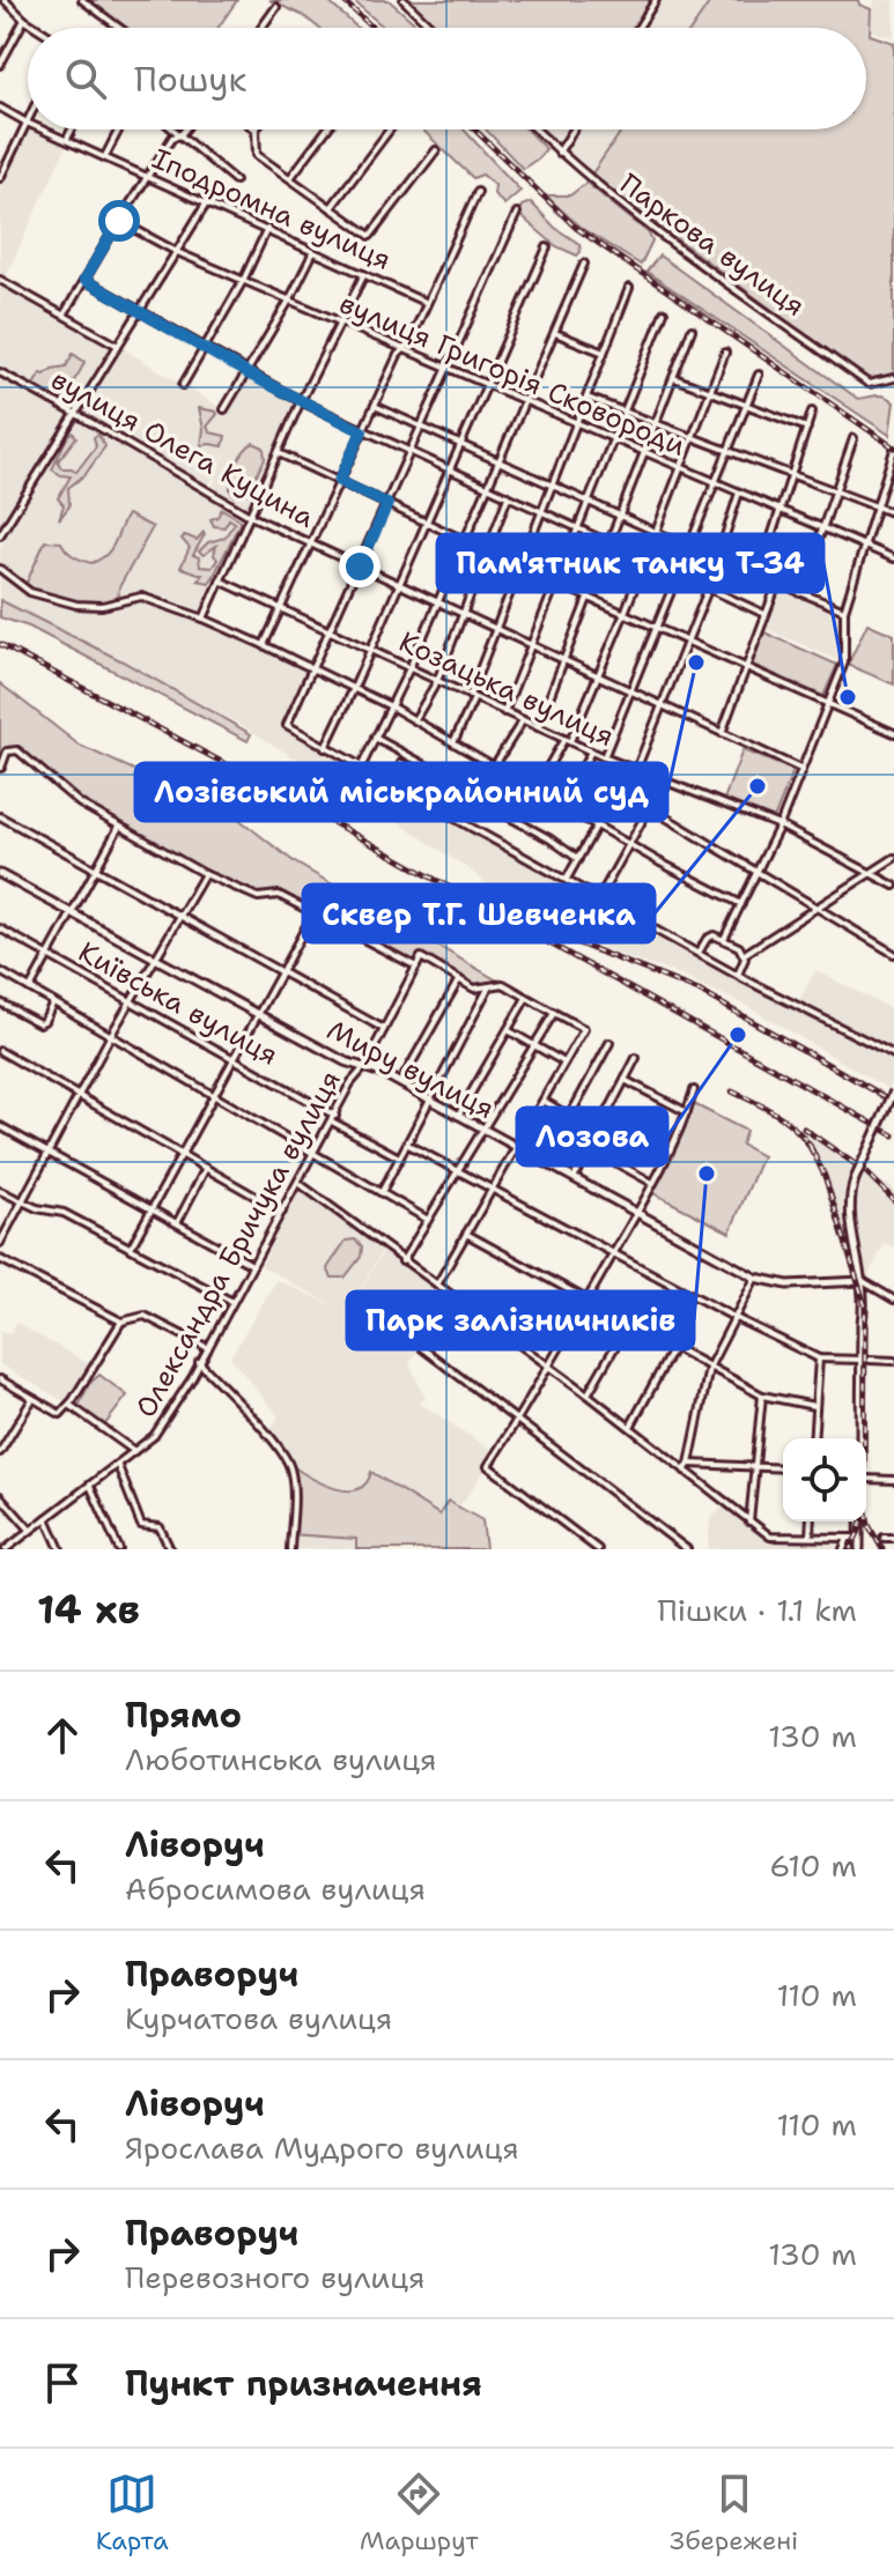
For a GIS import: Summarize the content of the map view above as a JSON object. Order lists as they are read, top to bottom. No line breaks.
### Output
{"streets":{"main road":["Миру вулиця"],"street":["Іподромна вулиця","Паркова вулиця","вулиця Григорія Сковороди","вулиця Олега Куцина","Козацька вулиця","Київська вулиця","Олександра Бричука вулиця"]},"crossings":[["Київська вулиця","Олександра Бричука вулиця"],["Миру вулиця","Олександра Бричука вулиця"]],"places":["Лозівський міськрайонний суд","Пам'ятник танку Т-34","Сквер Т.Г. Шевченка","Лозова","Парк залізничників"],"page":{"search":"Пошук","heading":["14 хв","Пішки · 1.1 km"],"list":[["Прямо","Люботинська вулиця","130 m"],["Ліворуч","Абросимова вулиця","610 m"],["Праворуч","Курчатова вулиця","110 m"],["Ліворуч","Ярослава Мудрого вулиця","110 m"],["Праворуч","Перевозного вулиця","130 m"],"Пункт призначення"],"nav":["Карта","Маршрут","Збережені"]}}
